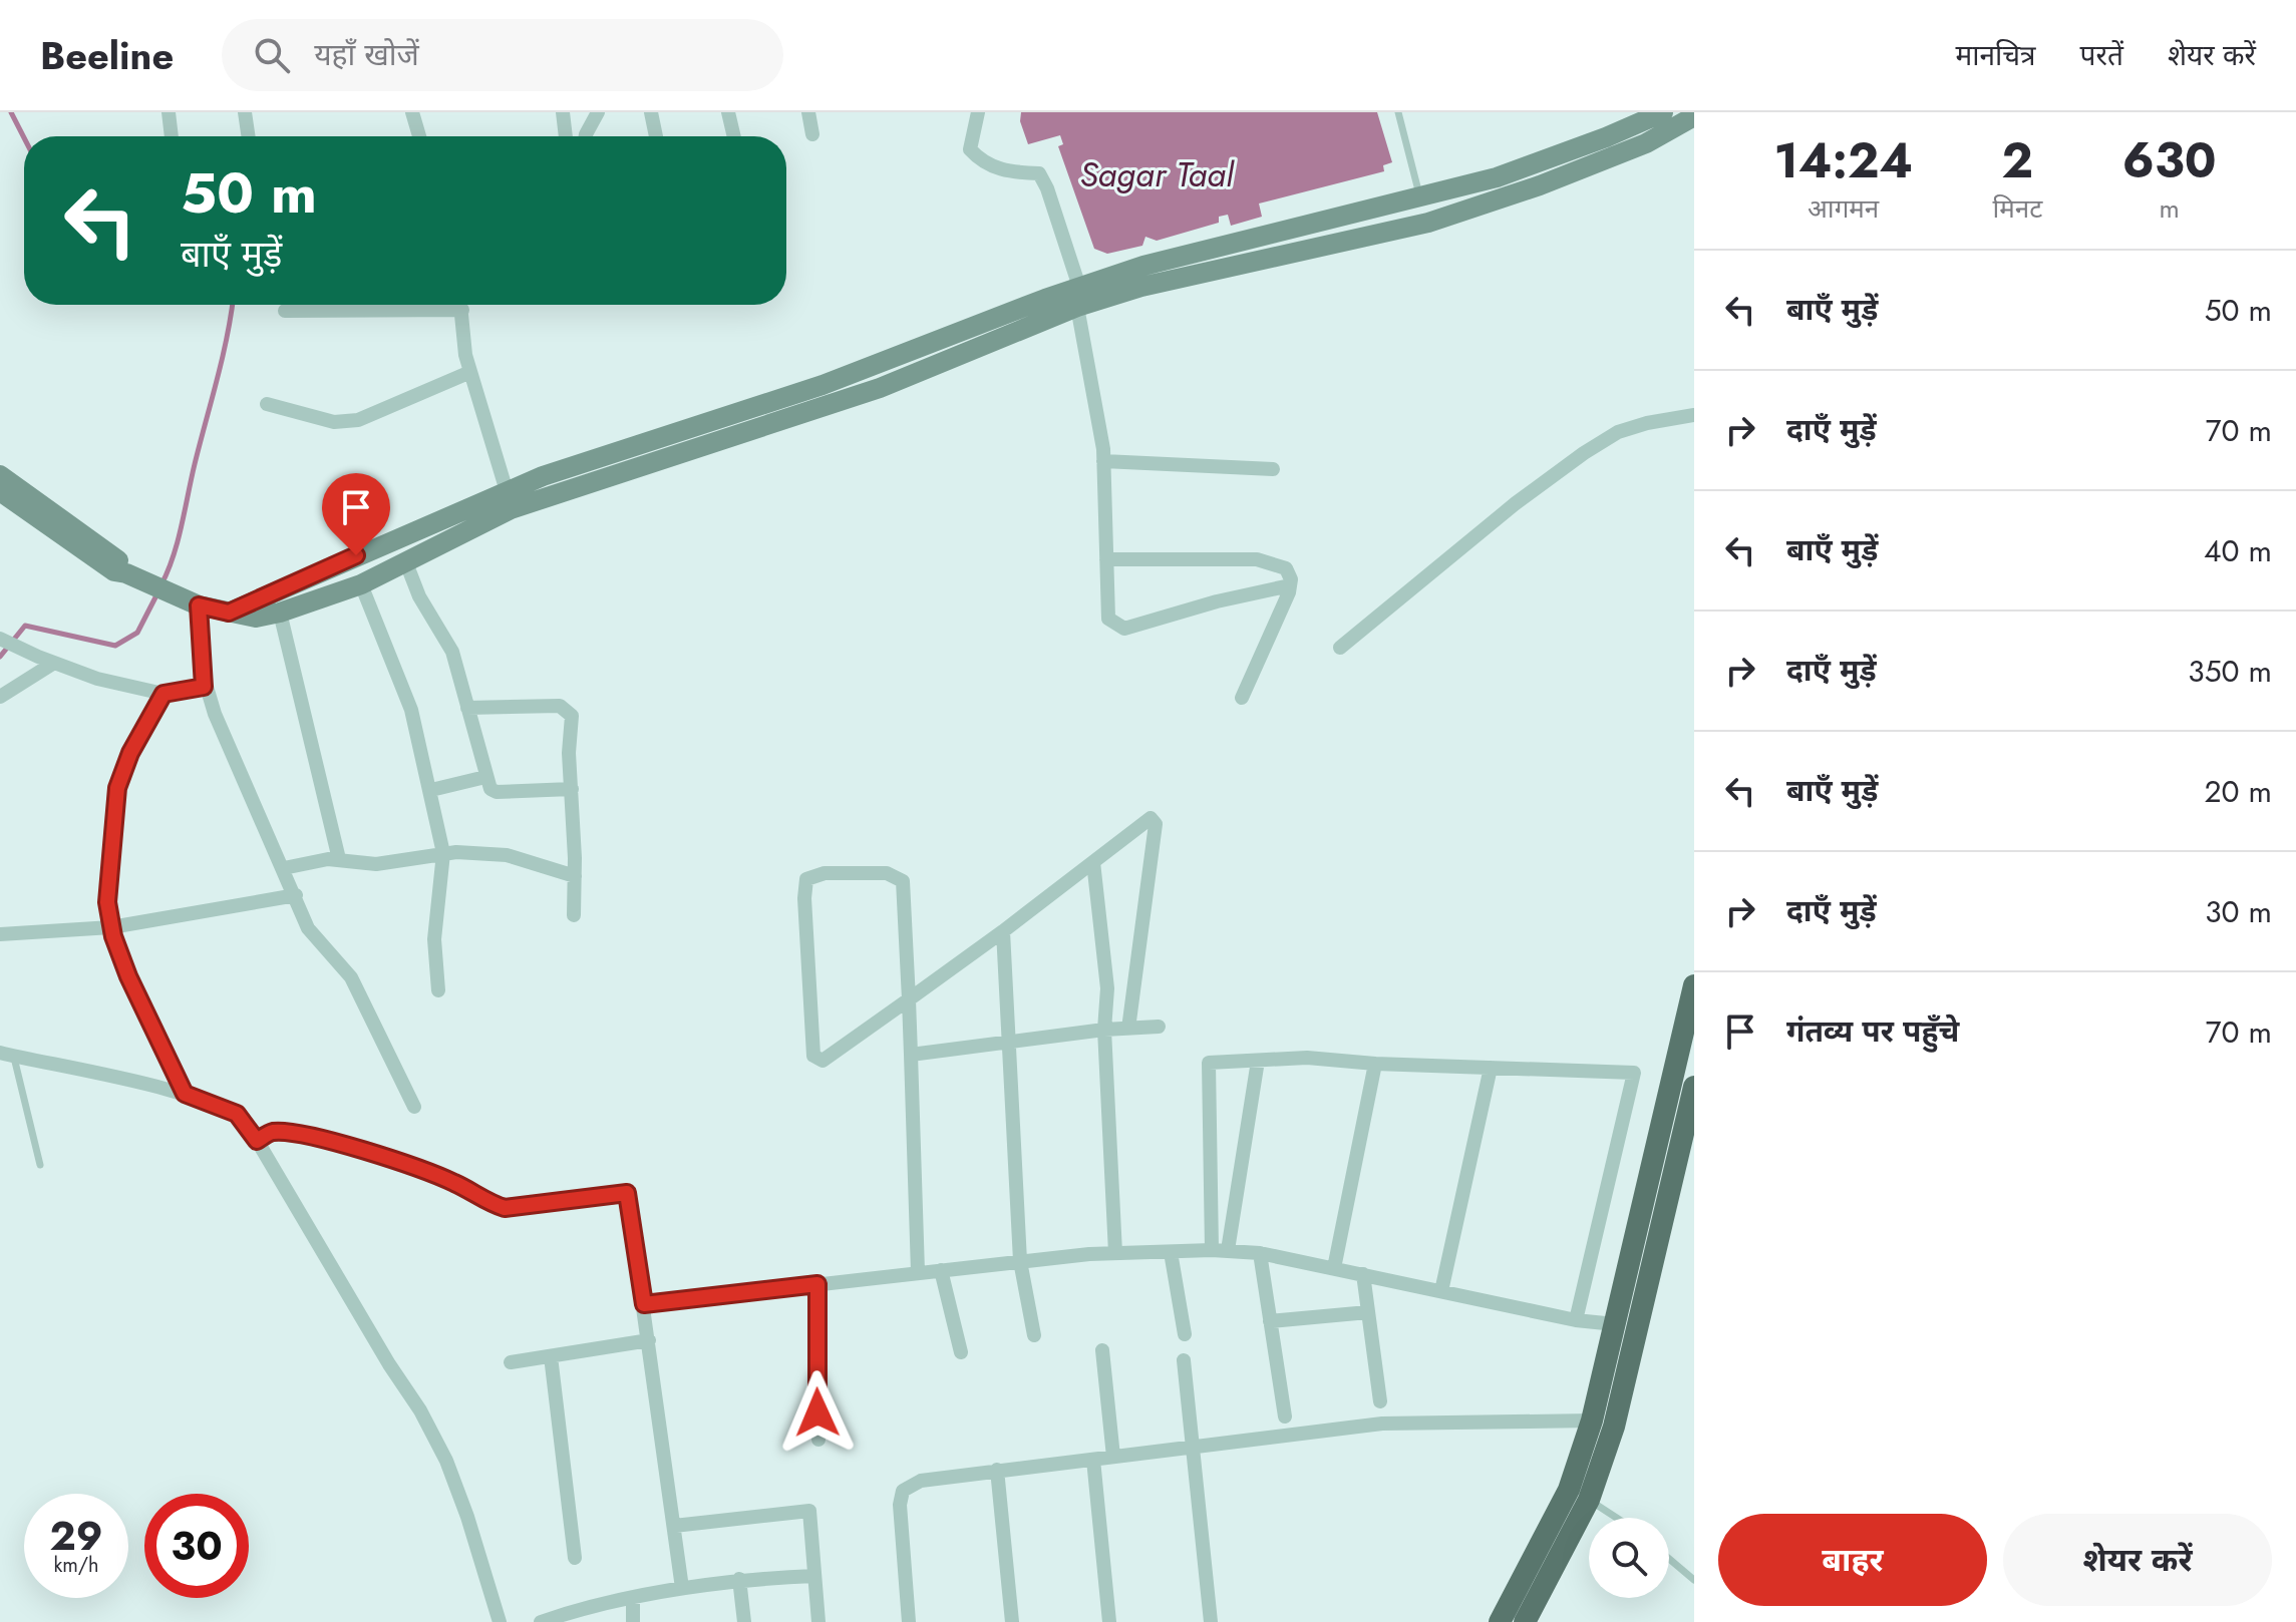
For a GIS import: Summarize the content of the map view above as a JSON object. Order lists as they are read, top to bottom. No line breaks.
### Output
{"water":["Sagar Taal"],"page":{"header":"Beeline","search":"यहाँ खोजें","nav":["मानचित्र","परतें","शेयर करें"],"eta":["14:24","आगमन","2","मिनट","630","m"],"turn":["50 m","बाएँ मुड़ें"],"list":[{"name":"बाएँ मुड़ें","value":"50 m"},{"name":"दाएँ मुड़ें","value":"70 m"},{"name":"बाएँ मुड़ें","value":"40 m"},{"name":"दाएँ मुड़ें","value":"350 m"},{"name":"बाएँ मुड़ें","value":"20 m"},{"name":"दाएँ मुड़ें","value":"30 m"},{"name":"गंतव्य पर पहुँचे","value":"70 m"}],"speed":"29 km/h","limit":"30","buttons":["बाहर","शेयर करें"]}}
